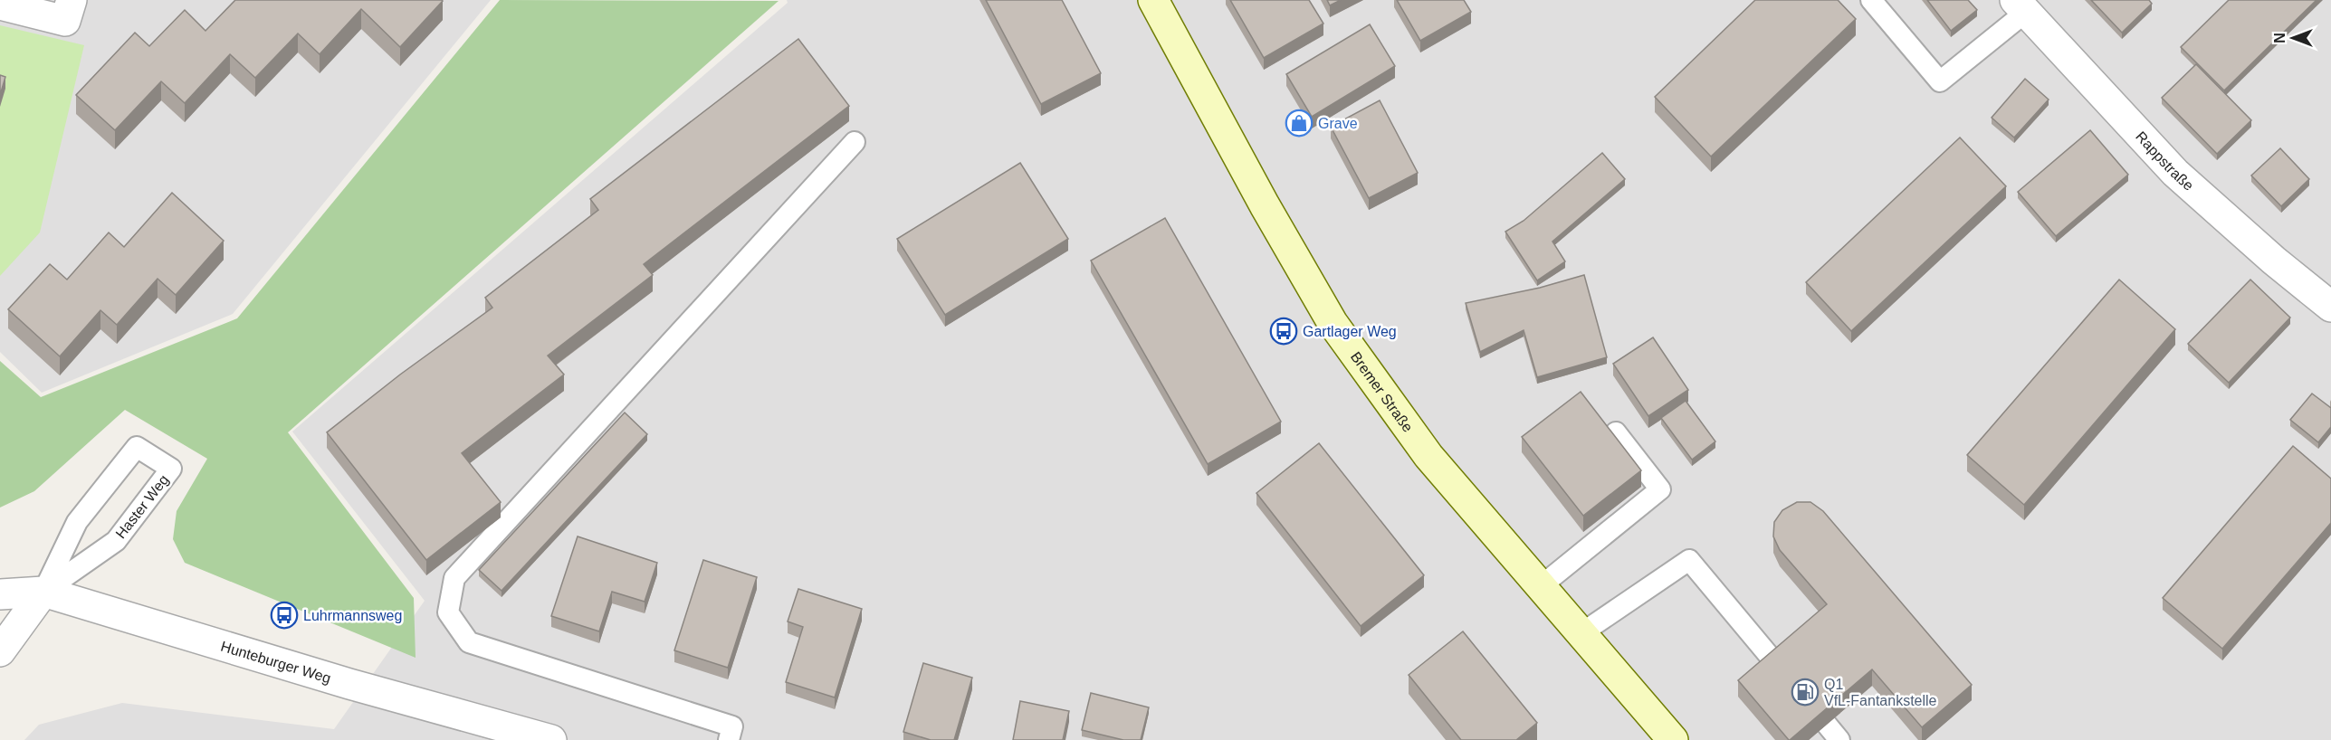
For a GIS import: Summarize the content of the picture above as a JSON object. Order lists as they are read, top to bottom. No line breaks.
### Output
{"streets":{"main road":["Bremer Straße"],"street":["Rappstraße","Haster Weg","Hunteburger Weg"]},"crossings":[["Haster Weg","Hunteburger Weg"]],"places":{"shop":["Grave"],"bus stop":["Gartlager Weg","Luhrmannsweg"],"fuel station":["Q1 VfL-Fantankstelle"]},"north":"left"}
